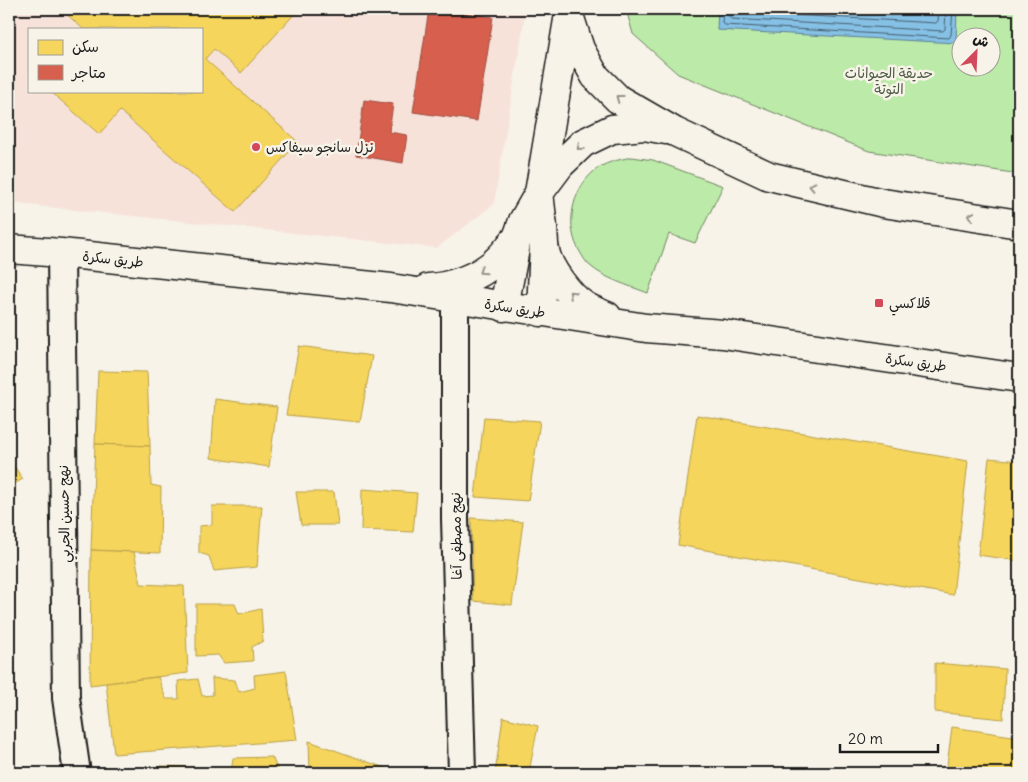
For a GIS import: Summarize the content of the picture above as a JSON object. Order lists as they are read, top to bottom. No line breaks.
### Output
{"streets":{"main road":["طريق سكرة"],"street":["نهج حسين الجربي","نهج مصطفى آغا"]},"crossings":[["طريق سكرة","نهج حسين الجربي"],["طريق سكرة","نهج مصطفى آغا"]],"parks":["حديقة الحيوانات التوتة"],"places":{"other":["نزل سانجو سيفاكس"],"transit":["قلاكسي"]},"legend":["سكن","متاجر"],"scale_bar":"20 m","north":"top right"}
